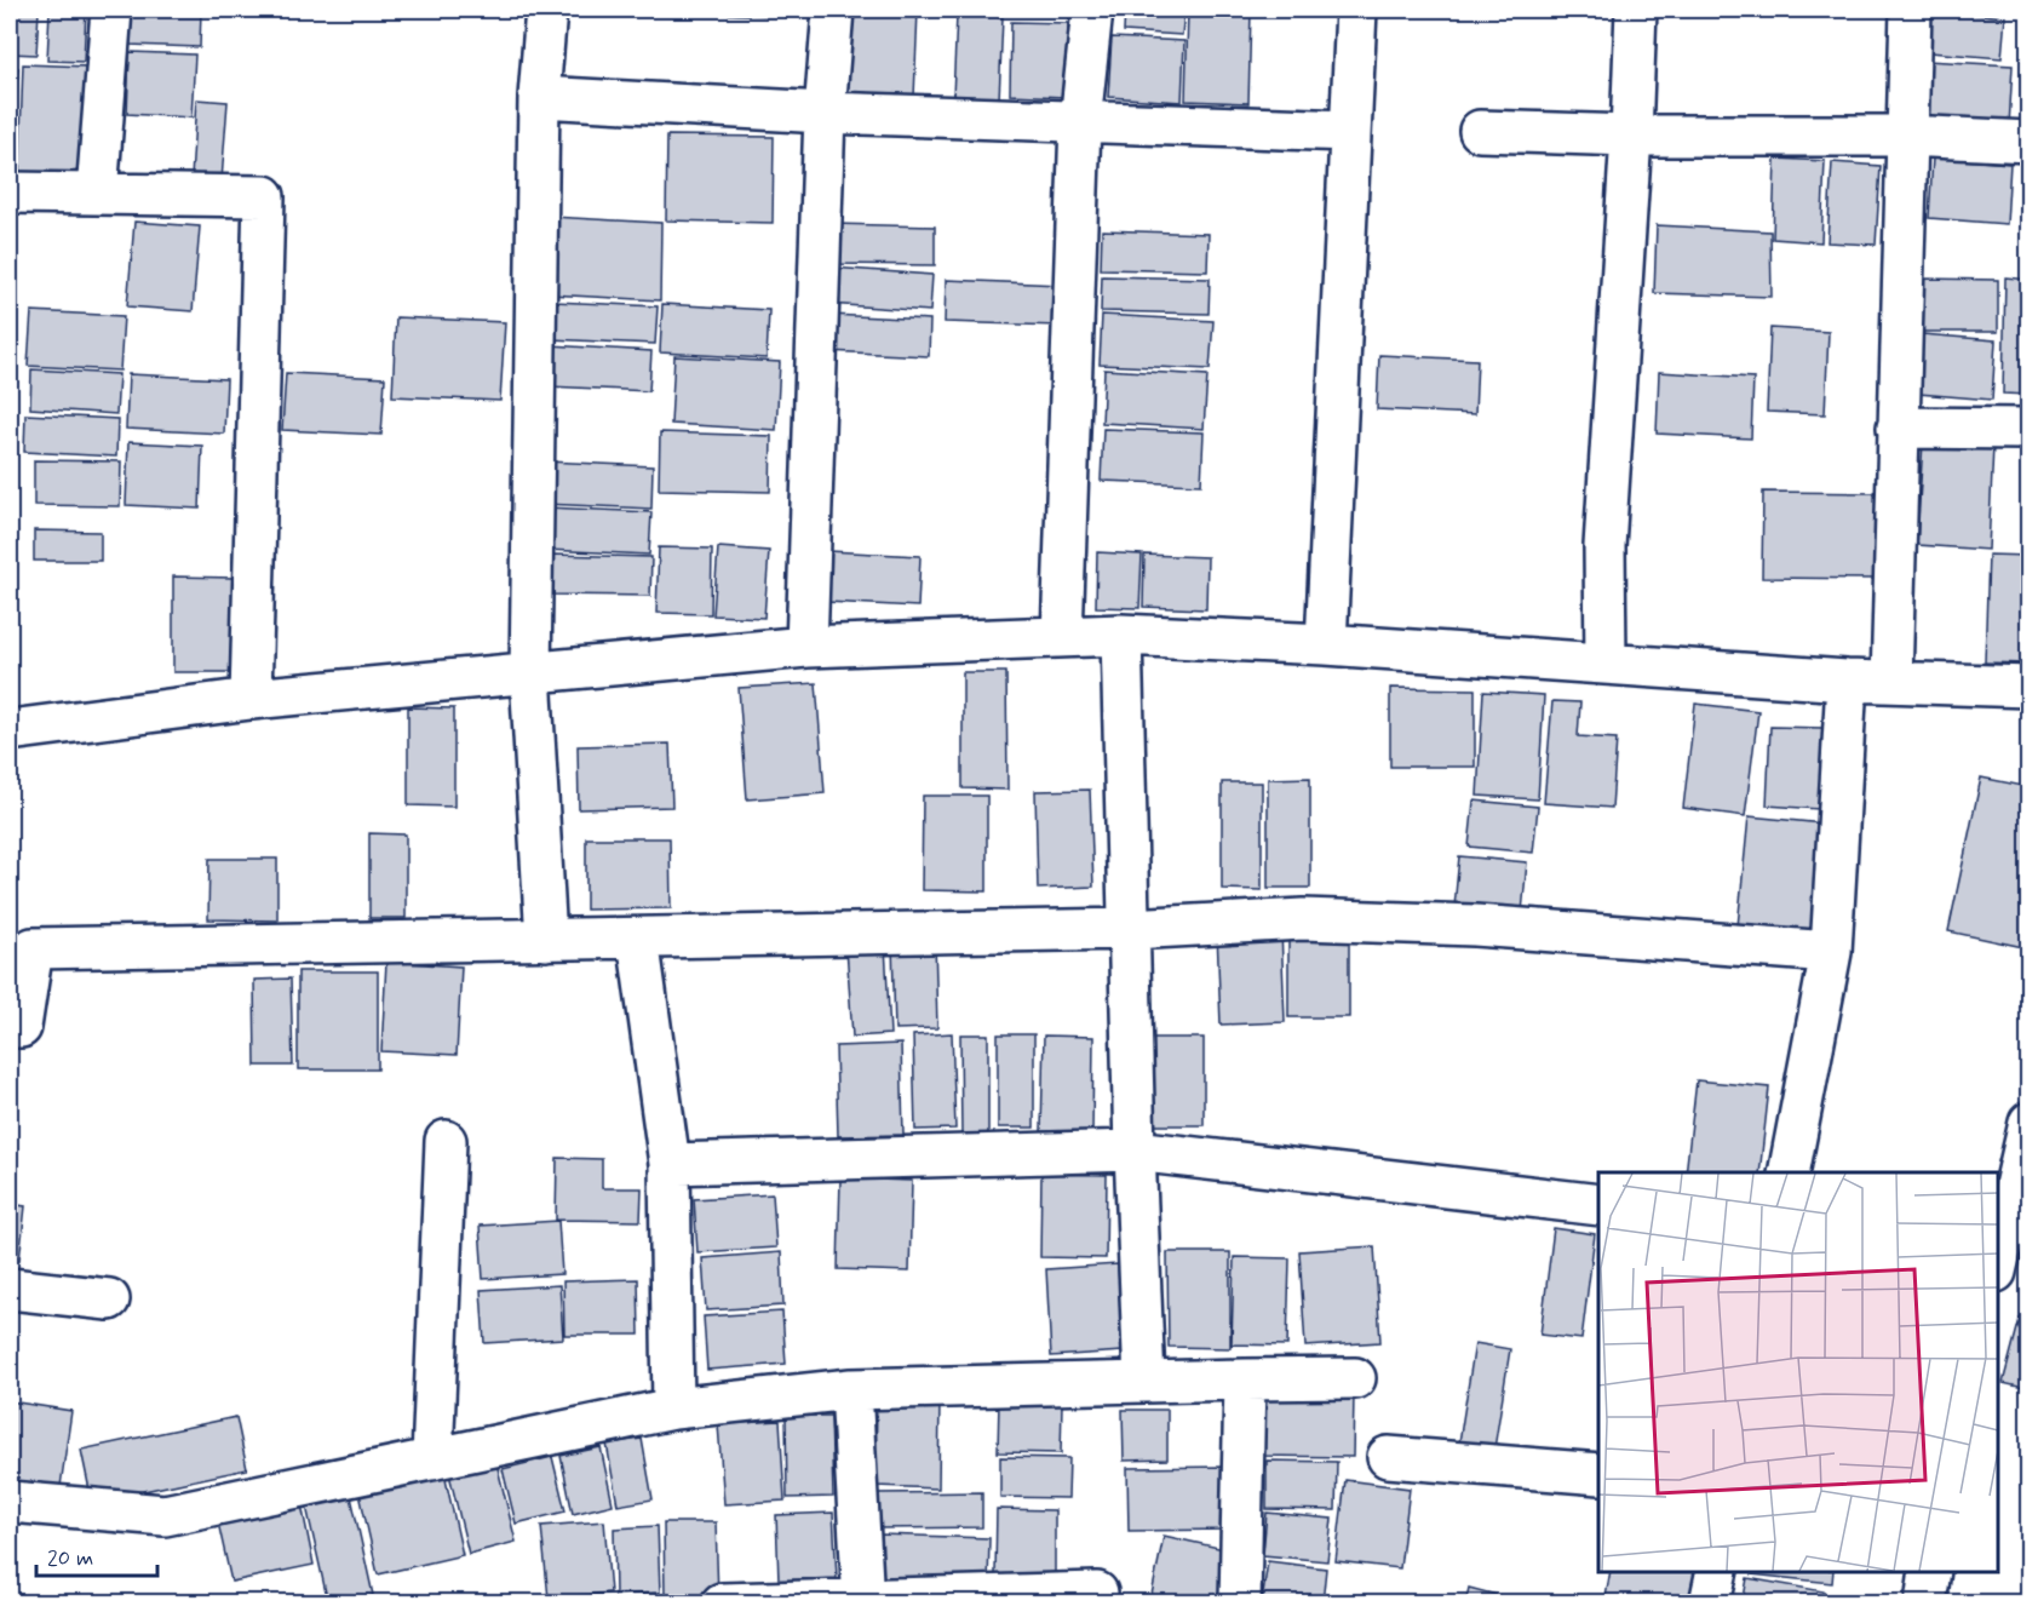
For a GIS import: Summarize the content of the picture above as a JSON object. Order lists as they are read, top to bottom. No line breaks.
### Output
{"scale_bar":"20 m"}
